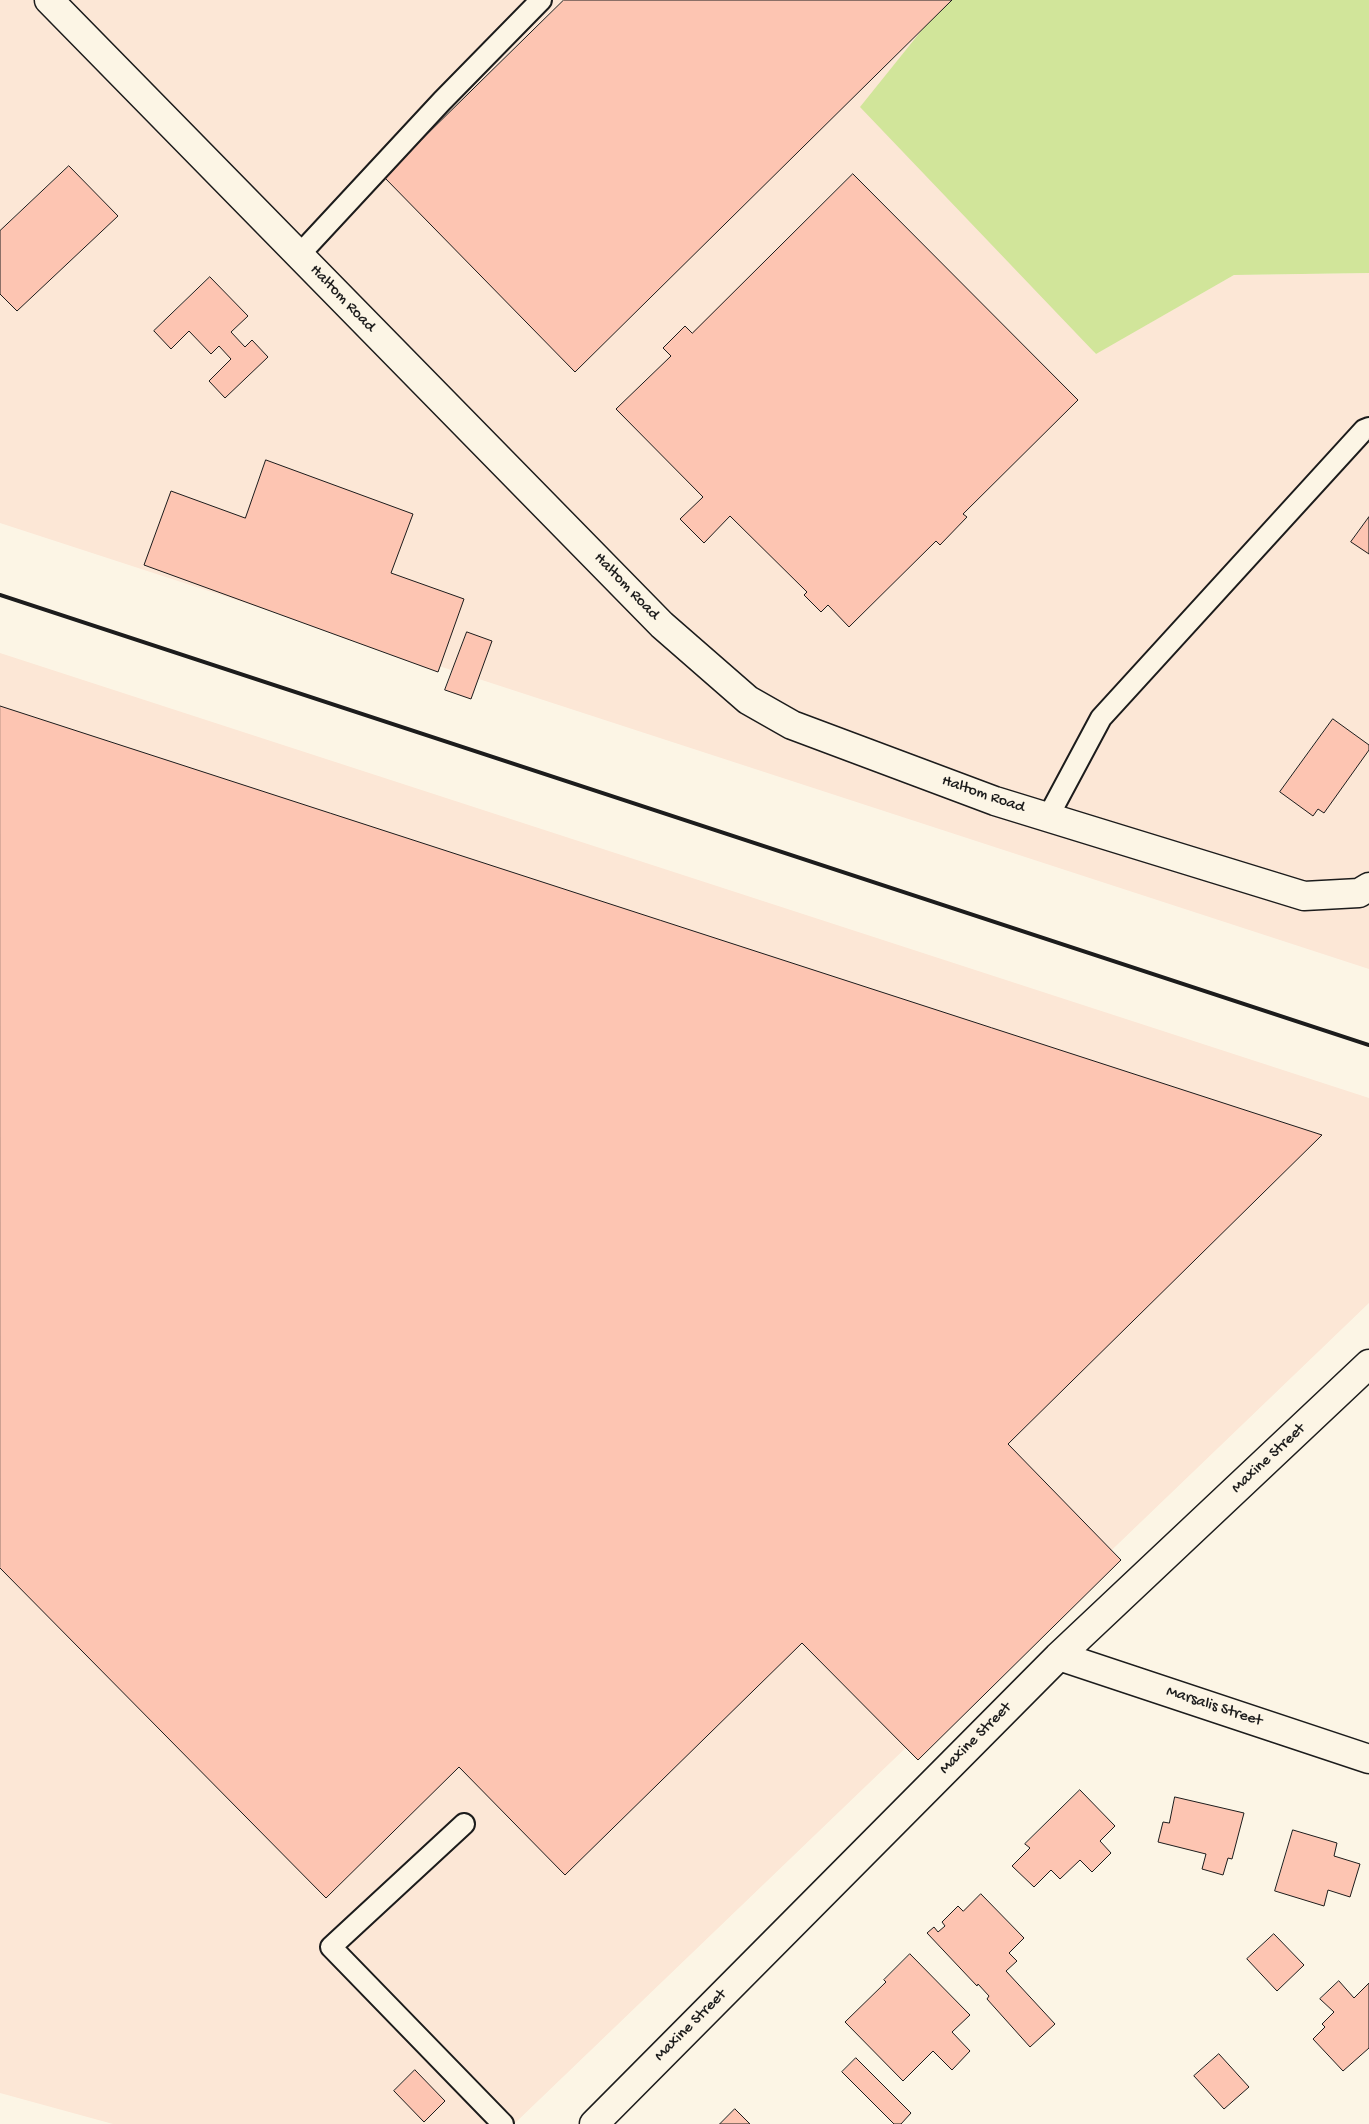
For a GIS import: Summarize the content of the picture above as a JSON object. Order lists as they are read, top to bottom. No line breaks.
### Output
{"streets":{"street":["Haltom Road","Maxine Street","Marsalis Street"]},"crossings":[["Maxine Street","Marsalis Street"]]}
